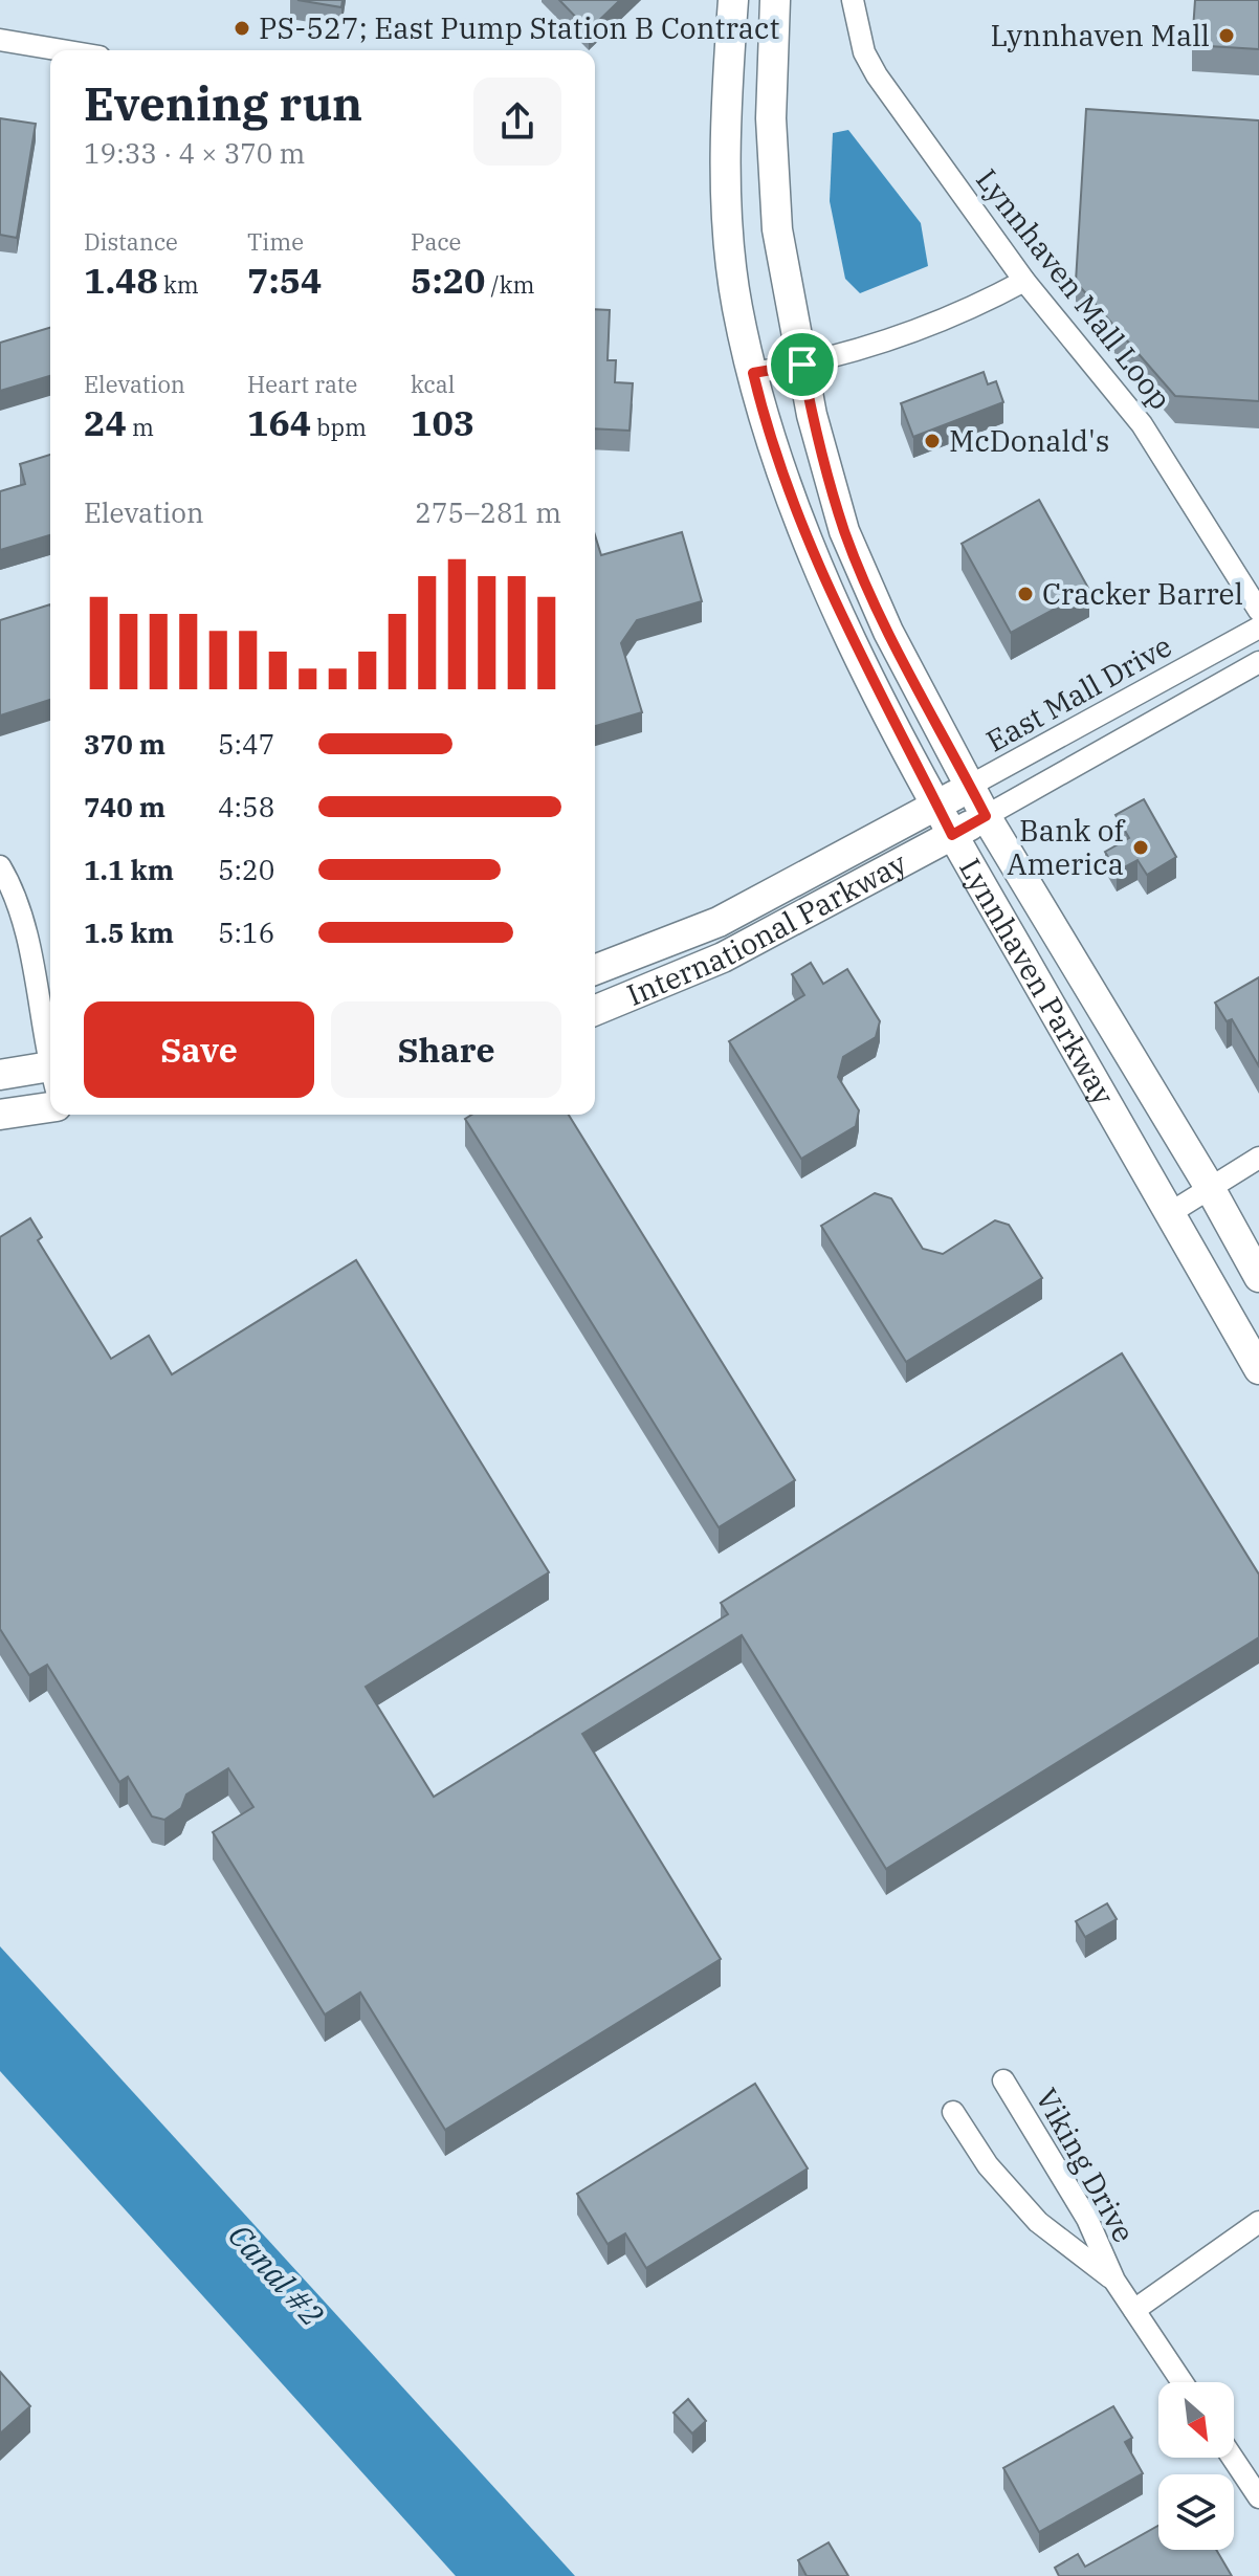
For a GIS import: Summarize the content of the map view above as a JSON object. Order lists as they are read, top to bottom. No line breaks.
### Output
{"streets":{"main road":["International Parkway","Lynnhaven Parkway"],"street":["Lynnhaven Mall Loop","East Mall Drive","Viking Drive"]},"crossings":[["East Mall Drive","International Parkway"],["East Mall Drive","Lynnhaven Parkway"],["International Parkway","Lynnhaven Parkway"]],"water":["Canal #2"],"places":["PS-527; East Pump Station B Contract","Lynnhaven Mall","McDonald's","Cracker Barrel","Bank of America"],"north":"bottom right","page":{"heading":["Evening run","19:33 · 4 × 370 m"],"stats":[["Distance","1.48 km"],["Time","7:54"],["Pace","5:20 /km"],["Elevation","24 m"],["Heart rate","164 bpm"],["kcal","103"]],"chart":["Elevation","275–281 m"],"list":[{"name":"370 m","note":"5:47"},{"name":"740 m","note":"4:58"},{"name":"1.1 km","note":"5:20"},{"name":"1.5 km","note":"5:16"}],"buttons":["Save","Share"]}}
